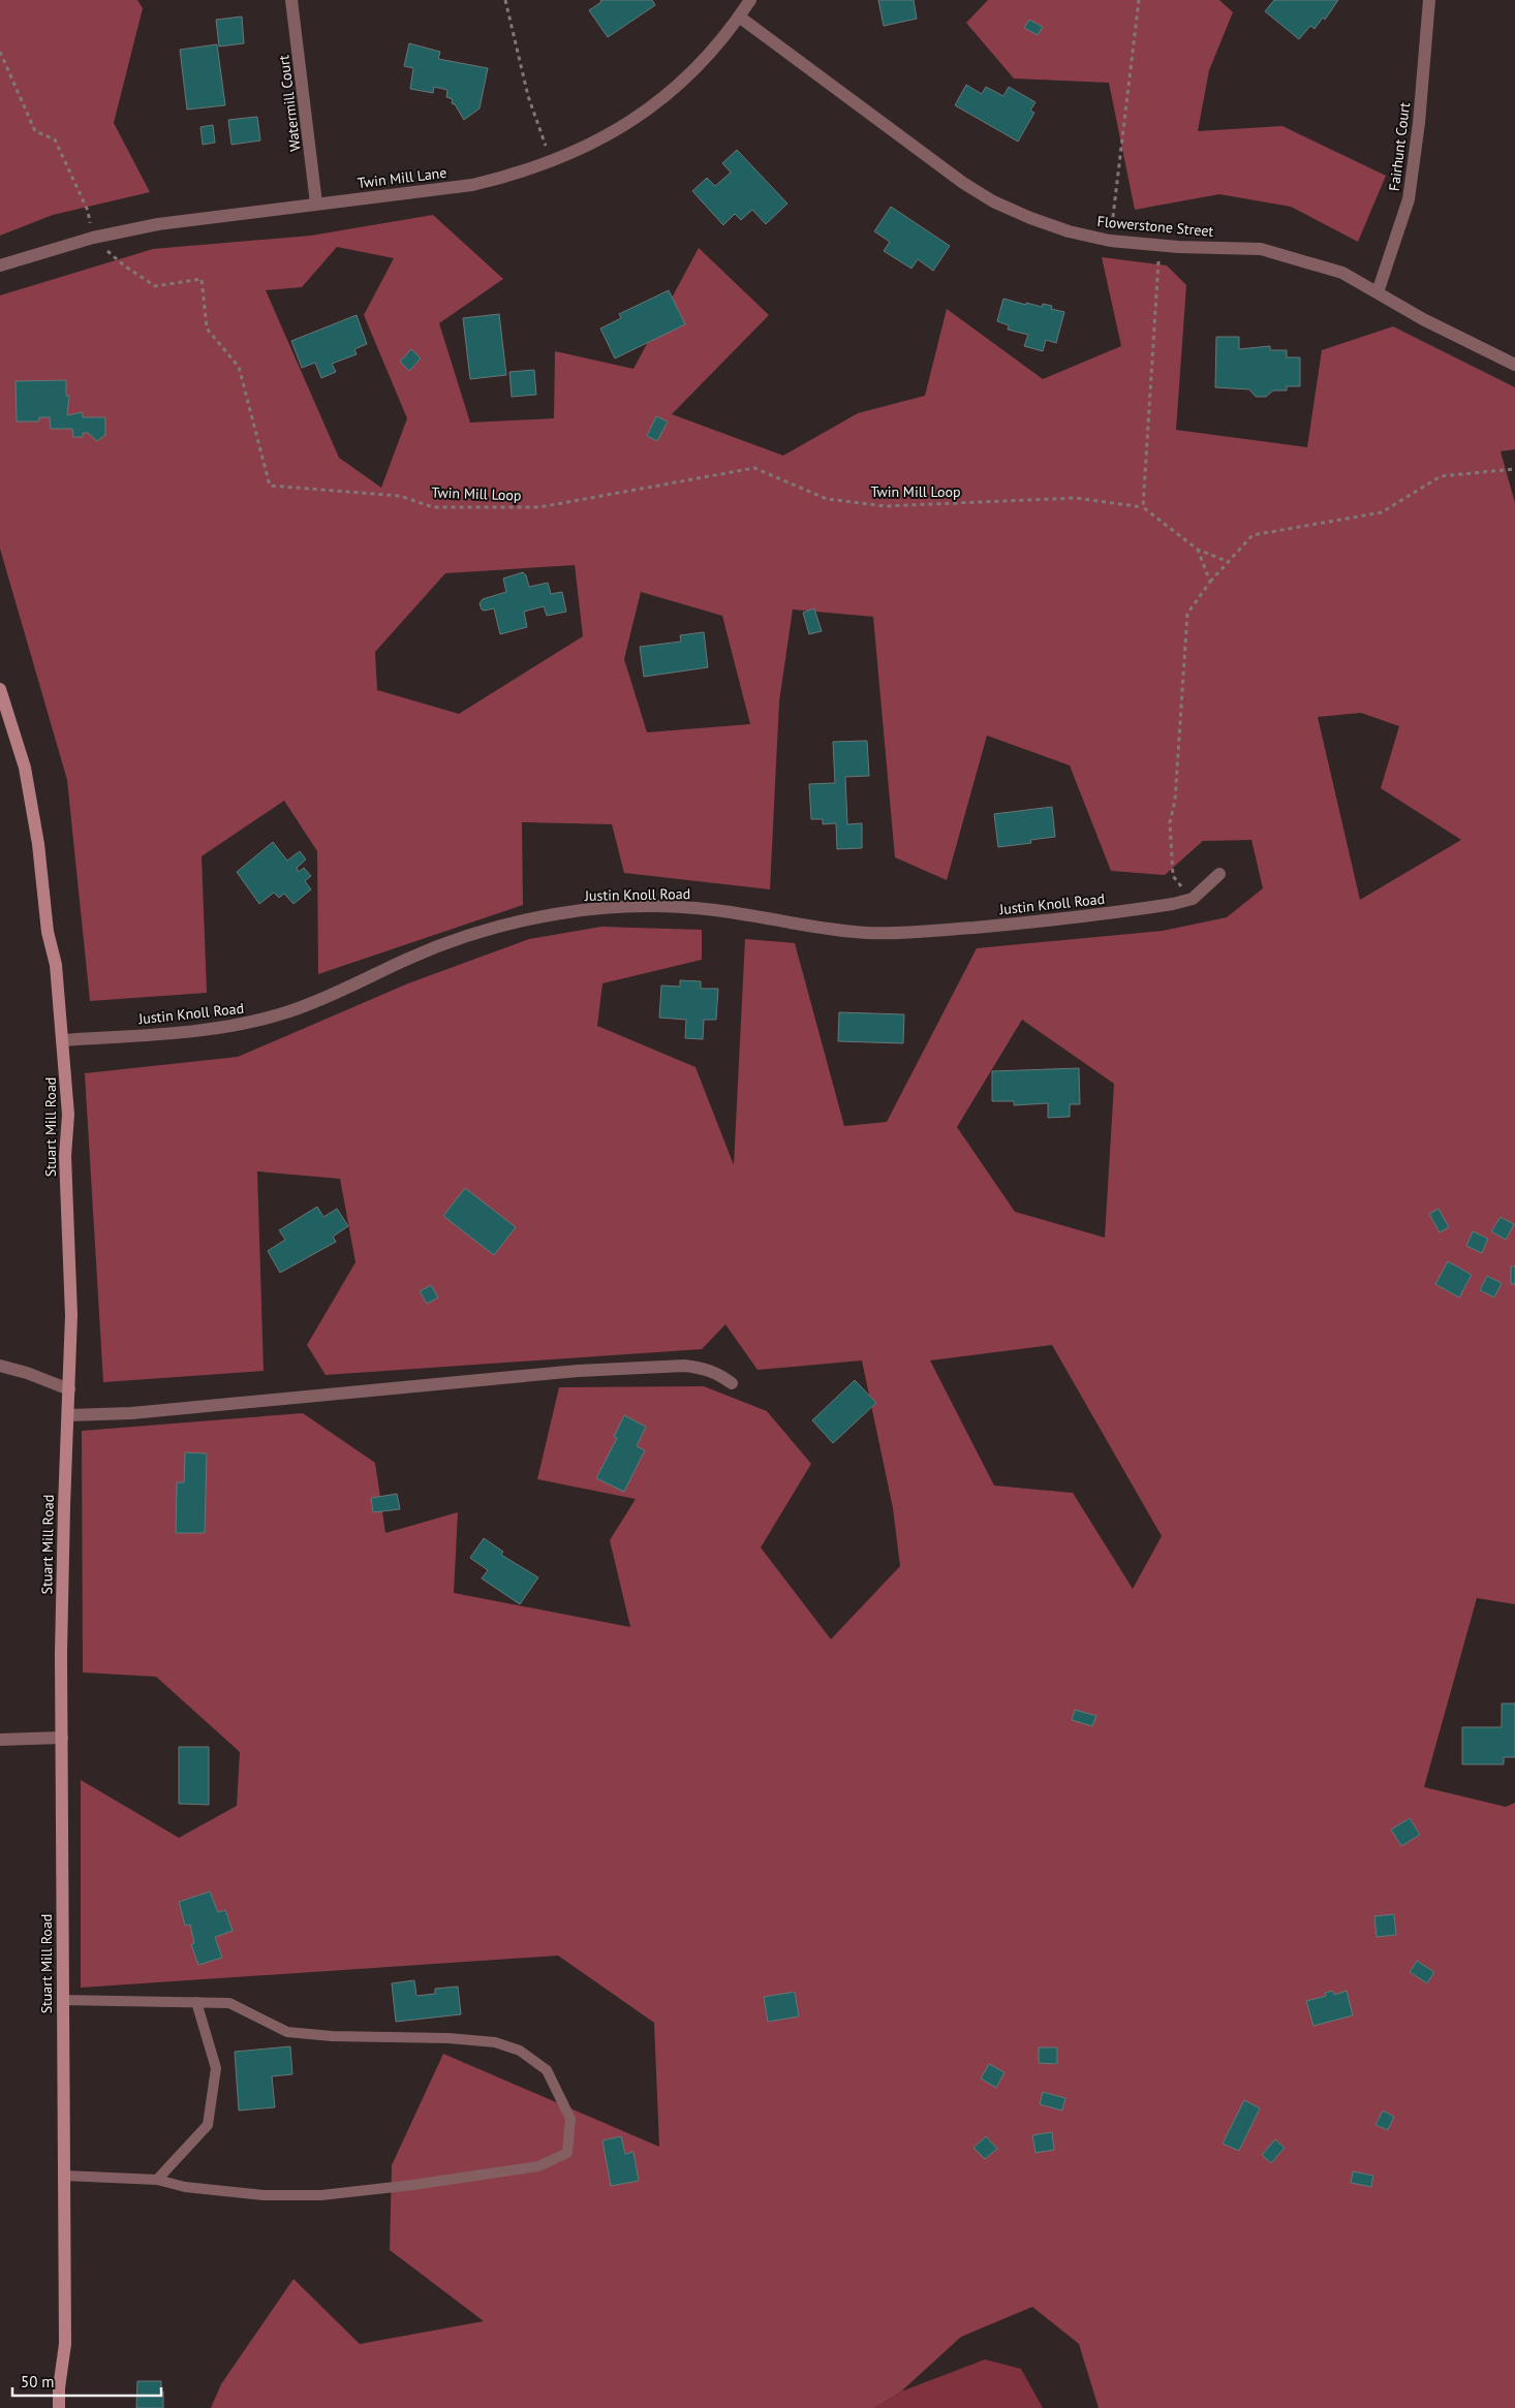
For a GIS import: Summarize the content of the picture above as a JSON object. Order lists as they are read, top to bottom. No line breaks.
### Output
{"streets":{"main road":["Stuart Mill Road"],"street":["Watermill Court","Fairhunt Court","Twin Mill Lane","Flowerstone Street","Justin Knoll Road"],"path":["Twin Mill Loop"]},"crossings":[["Watermill Court","Twin Mill Lane"],["Fairhunt Court","Flowerstone Street"],["Twin Mill Lane","Flowerstone Street"],["Twin Mill Lane","Twin Mill Loop"],["Justin Knoll Road","Stuart Mill Road"]],"scale_bar":"50 m"}
